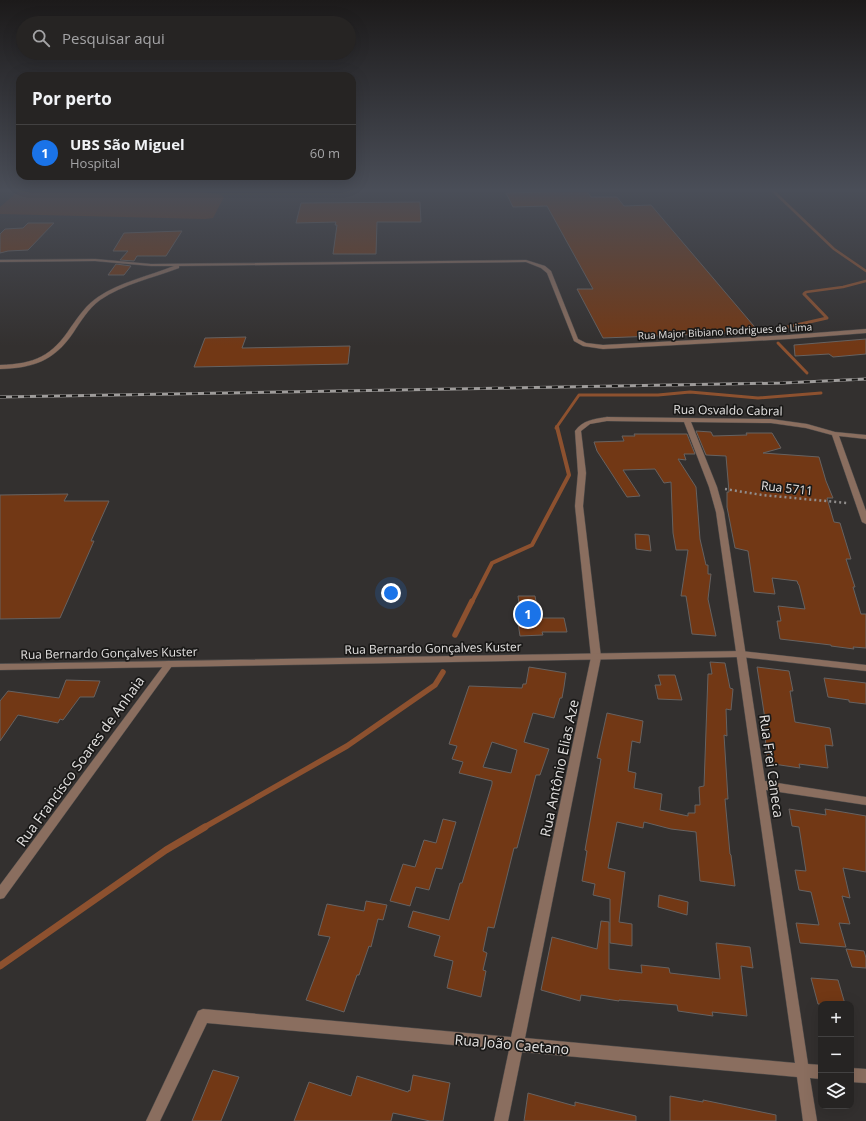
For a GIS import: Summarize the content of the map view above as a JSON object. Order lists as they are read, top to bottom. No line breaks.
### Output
{"streets":{"street":["Rua Major Bibiano Rodrigues de Lima","Rua Osvaldo Cabral","Rua Bernardo Gonçalves Kuster","Rua Francisco Soares de Anhaia","Rua Frei Caneca","Rua Antônio Elias Aze","Rua João Caetano"],"path":["Rua 5711"]},"crossings":[["Rua Osvaldo Cabral","Rua Frei Caneca"],["Rua Osvaldo Cabral","Rua Antônio Elias Aze"],["Rua 5711","Rua Frei Caneca"],["Rua Bernardo Gonçalves Kuster","Rua Francisco Soares de Anhaia"],["Rua Bernardo Gonçalves Kuster","Rua Frei Caneca"],["Rua Bernardo Gonçalves Kuster","Rua Antônio Elias Aze"],["Rua Frei Caneca","Rua João Caetano"],["Rua Antônio Elias Aze","Rua João Caetano"]],"page":{"search":"Pesquisar aqui","heading":"Por perto","list":[{"mark":"1","name":"UBS São Miguel","note":"Hospital","value":"60 m"}],"pins":"1","map_buttons":["+","−"]}}
